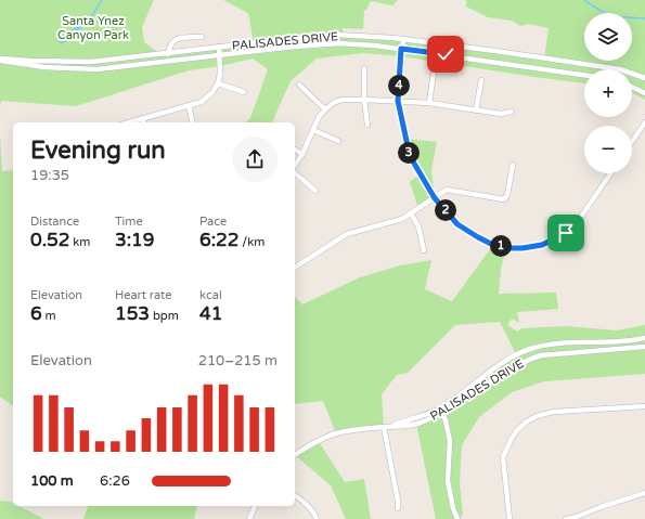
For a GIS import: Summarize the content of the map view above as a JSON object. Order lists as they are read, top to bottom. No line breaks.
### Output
{"streets":{"street":["PALISADES DRIVE"]},"parks":["Santa Ynez Canyon Park"],"page":{"map_buttons":["+","−"],"pins":["4","3","2","1"],"heading":["Evening run","19:35"],"stats":[["Distance","0.52 km"],["Time","3:19"],["Pace","6:22 /km"],["Elevation","6 m"],["Heart rate","153 bpm"],["kcal","41"]],"chart":["Elevation","210–215 m"],"list":[{"name":"100 m","note":"6:26"}]}}
